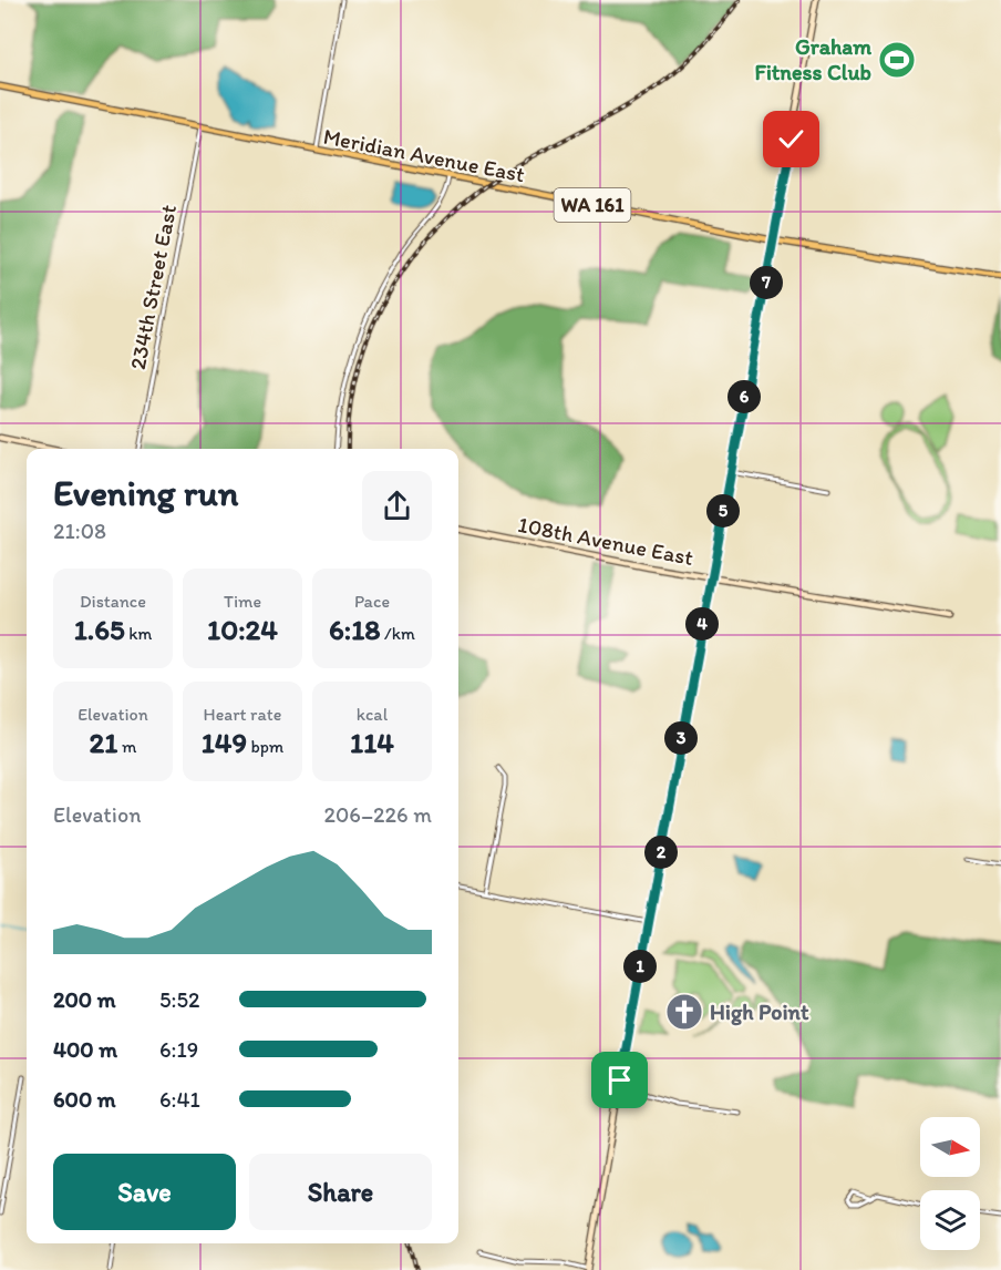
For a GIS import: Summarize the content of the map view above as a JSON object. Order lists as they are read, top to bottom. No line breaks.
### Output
{"streets":{"main road":["Meridian Avenue East","WA 161","108th Avenue East"],"street":["234th Street East"]},"crossings":[["Meridian Avenue East","234th Street East"]],"places":{"sports":["Graham Fitness Club"],"church":["High Point"]},"north":"right","page":{"pins":["7","6","5","4","3","2","1"],"heading":["Evening run","21:08"],"stats":[["Distance","1.65 km"],["Time","10:24"],["Pace","6:18 /km"],["Elevation","21 m"],["Heart rate","149 bpm"],["kcal","114"]],"chart":["Elevation","206–226 m"],"list":[{"name":"200 m","note":"5:52"},{"name":"400 m","note":"6:19"},{"name":"600 m","note":"6:41"}],"buttons":["Save","Share"]}}
